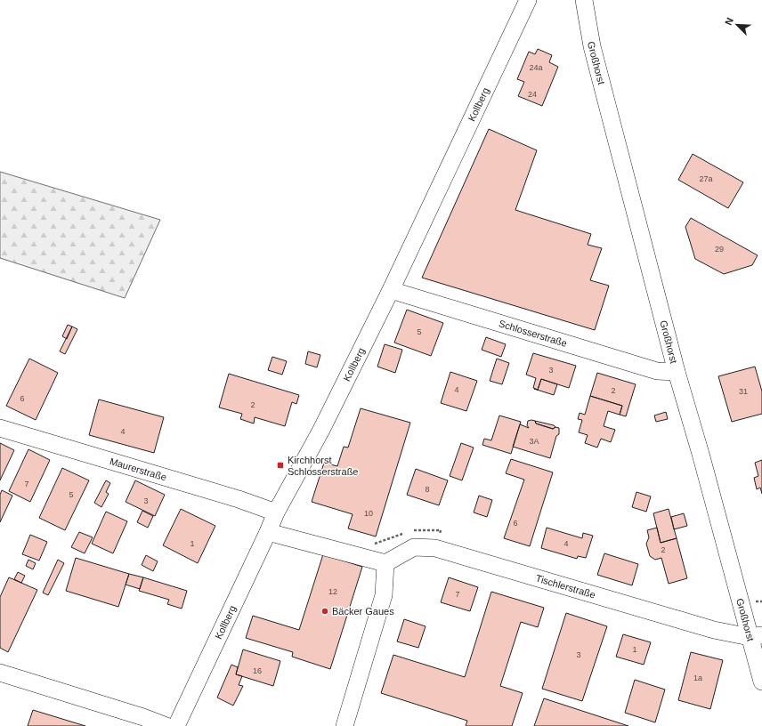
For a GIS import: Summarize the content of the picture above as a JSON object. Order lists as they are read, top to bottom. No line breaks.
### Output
{"streets":{"street":["Großhorst","Kollberg","Schlosserstraße","Maurerstraße","Tischlerstraße"]},"crossings":[["Großhorst","Schlosserstraße"],["Großhorst","Tischlerstraße"],["Kollberg","Schlosserstraße"],["Kollberg","Maurerstraße"]],"places":{"transit":["Kirchhorst Schlosserstraße"],"other":["Bäcker Gaues"]},"house_numbers":["24a","24","27a","29","5","3","4","2","31","6","2","4","3A","7","8","5","3","10","6","1","4","2","12","7","1","3","16","1a"],"north":"top left"}
